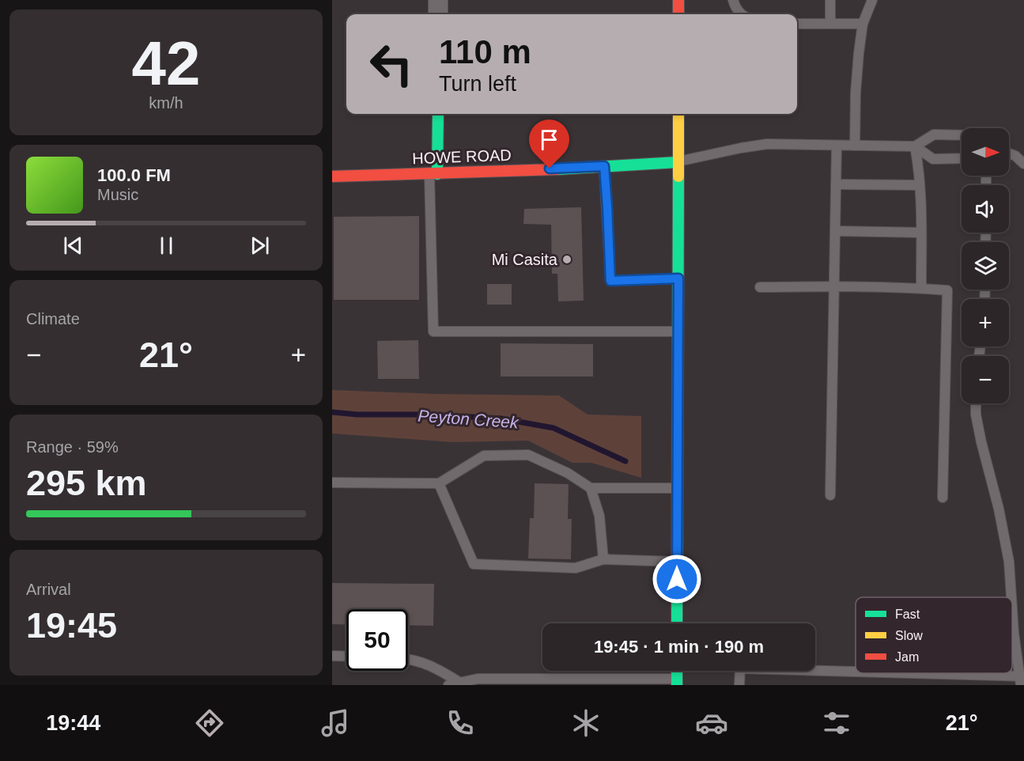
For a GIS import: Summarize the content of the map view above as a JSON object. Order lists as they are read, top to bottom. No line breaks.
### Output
{"streets":{"main road":["HOWE ROAD"]},"water":["Peyton Creek"],"places":["Mi Casita"],"legend":["Fast","Slow","Jam"],"north":"right","page":{"tile":[["42","km/h"],"Climate",["Range · 59%","295 km"],["Arrival","19:45"]],"turn":["110 m","Turn left"],"map_buttons":["+","−"],"song":["100.0 FM","Music"],"heat":["−","21°","+"],"limit":"50","trip":"19:45 · 1 min · 190 m","tabs":["19:44","21°"]}}
